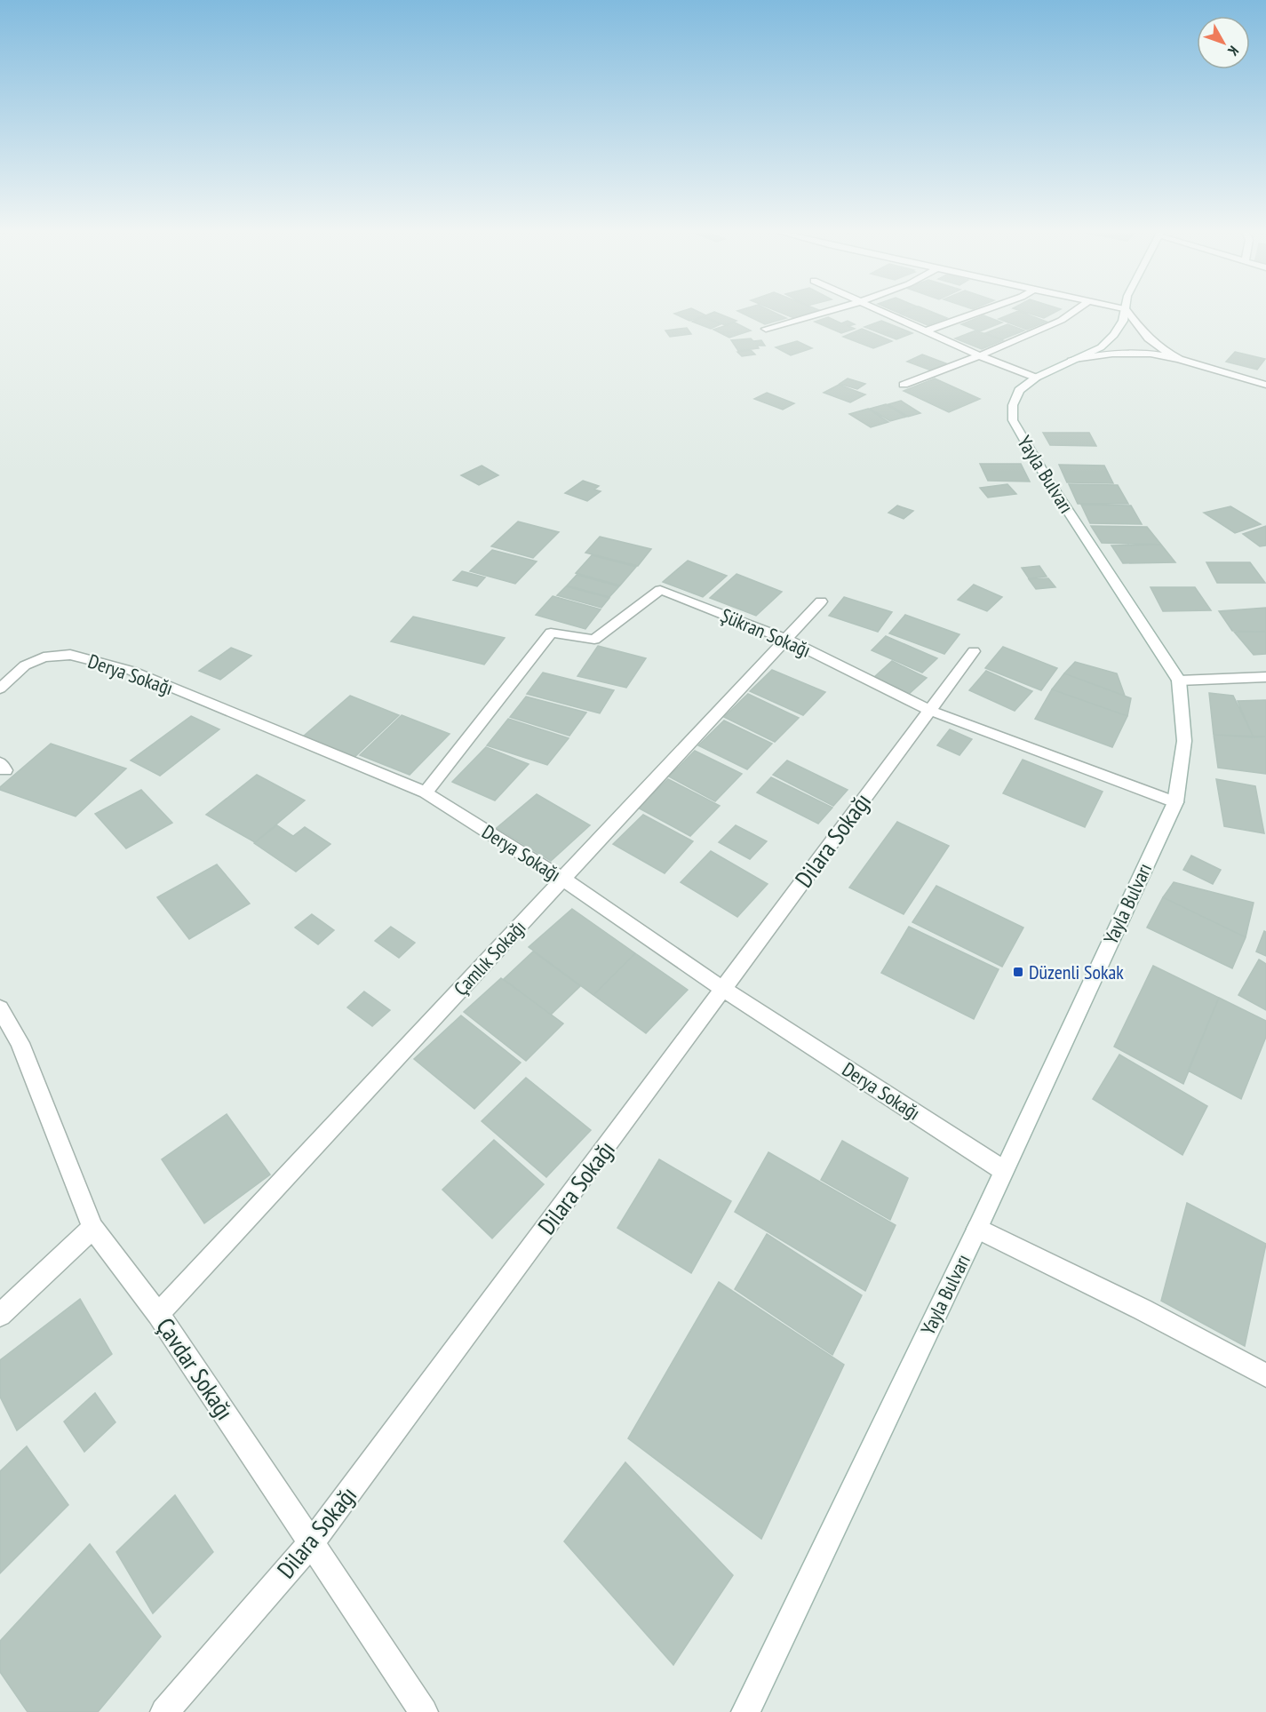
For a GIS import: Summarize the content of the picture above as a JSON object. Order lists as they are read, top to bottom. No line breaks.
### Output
{"streets":{"street":["Yayla Bulvarı","Şükran Sokağı","Derya Sokağı","Dilara Sokağı","Çamlık Sokağı","Çavdar Sokağı"]},"crossings":[["Yayla Bulvarı","Şükran Sokağı"],["Yayla Bulvarı","Derya Sokağı"],["Şükran Sokağı","Derya Sokağı"],["Şükran Sokağı","Dilara Sokağı"],["Şükran Sokağı","Çamlık Sokağı"],["Derya Sokağı","Dilara Sokağı"],["Derya Sokağı","Çamlık Sokağı"],["Dilara Sokağı","Çavdar Sokağı"],["Çamlık Sokağı","Çavdar Sokağı"]],"places":{"transit":["Düzenli Sokak"]},"north":"bottom right"}
